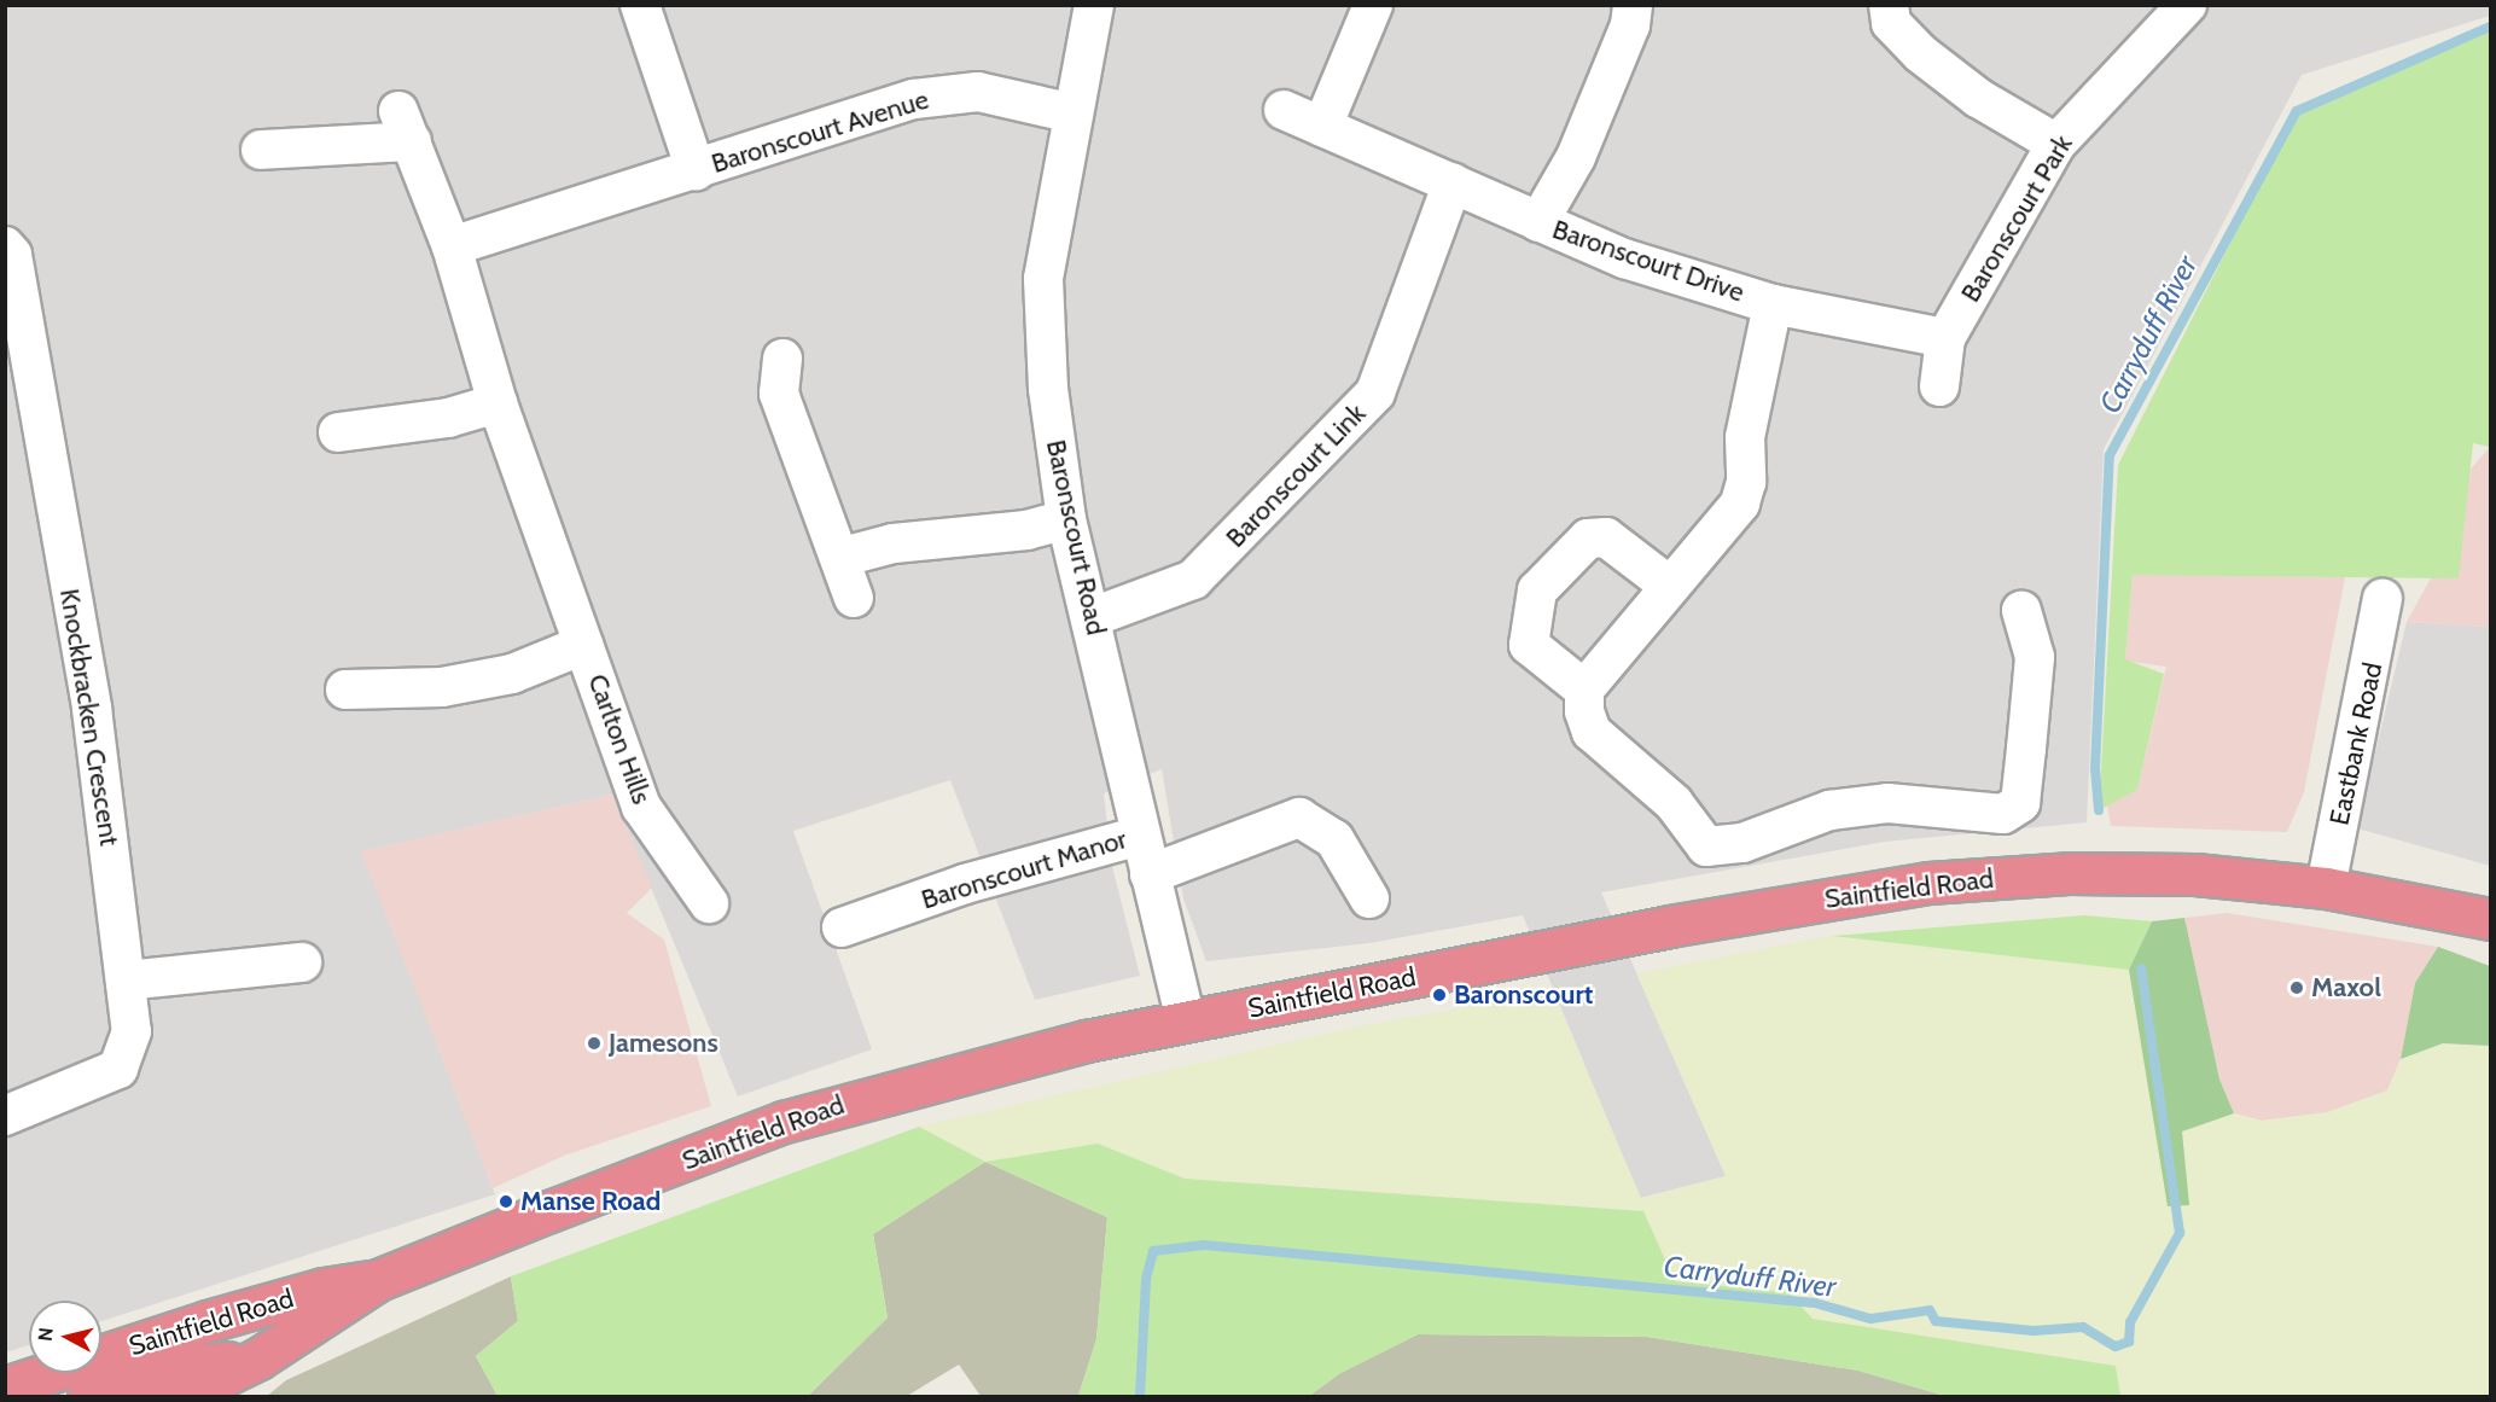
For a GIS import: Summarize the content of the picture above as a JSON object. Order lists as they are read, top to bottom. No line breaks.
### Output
{"streets":{"highway":["Saintfield Road"],"street":["Baronscourt Avenue","Baronscourt Park","Baronscourt Drive","Baronscourt Link","Baronscourt Road","Knockbracken Crescent","Carlton Hills","Eastbank Road","Baronscourt Manor"]},"crossings":[["Baronscourt Avenue","Baronscourt Road"],["Baronscourt Avenue","Carlton Hills"],["Baronscourt Park","Baronscourt Drive"],["Baronscourt Drive","Baronscourt Link"],["Baronscourt Link","Baronscourt Road"],["Baronscourt Road","Baronscourt Manor"],["Baronscourt Road","Saintfield Road"],["Eastbank Road","Saintfield Road"]],"water":["Carryduff River"],"places":["Maxol","Baronscourt","Jamesons","Manse Road"],"north":"left"}
